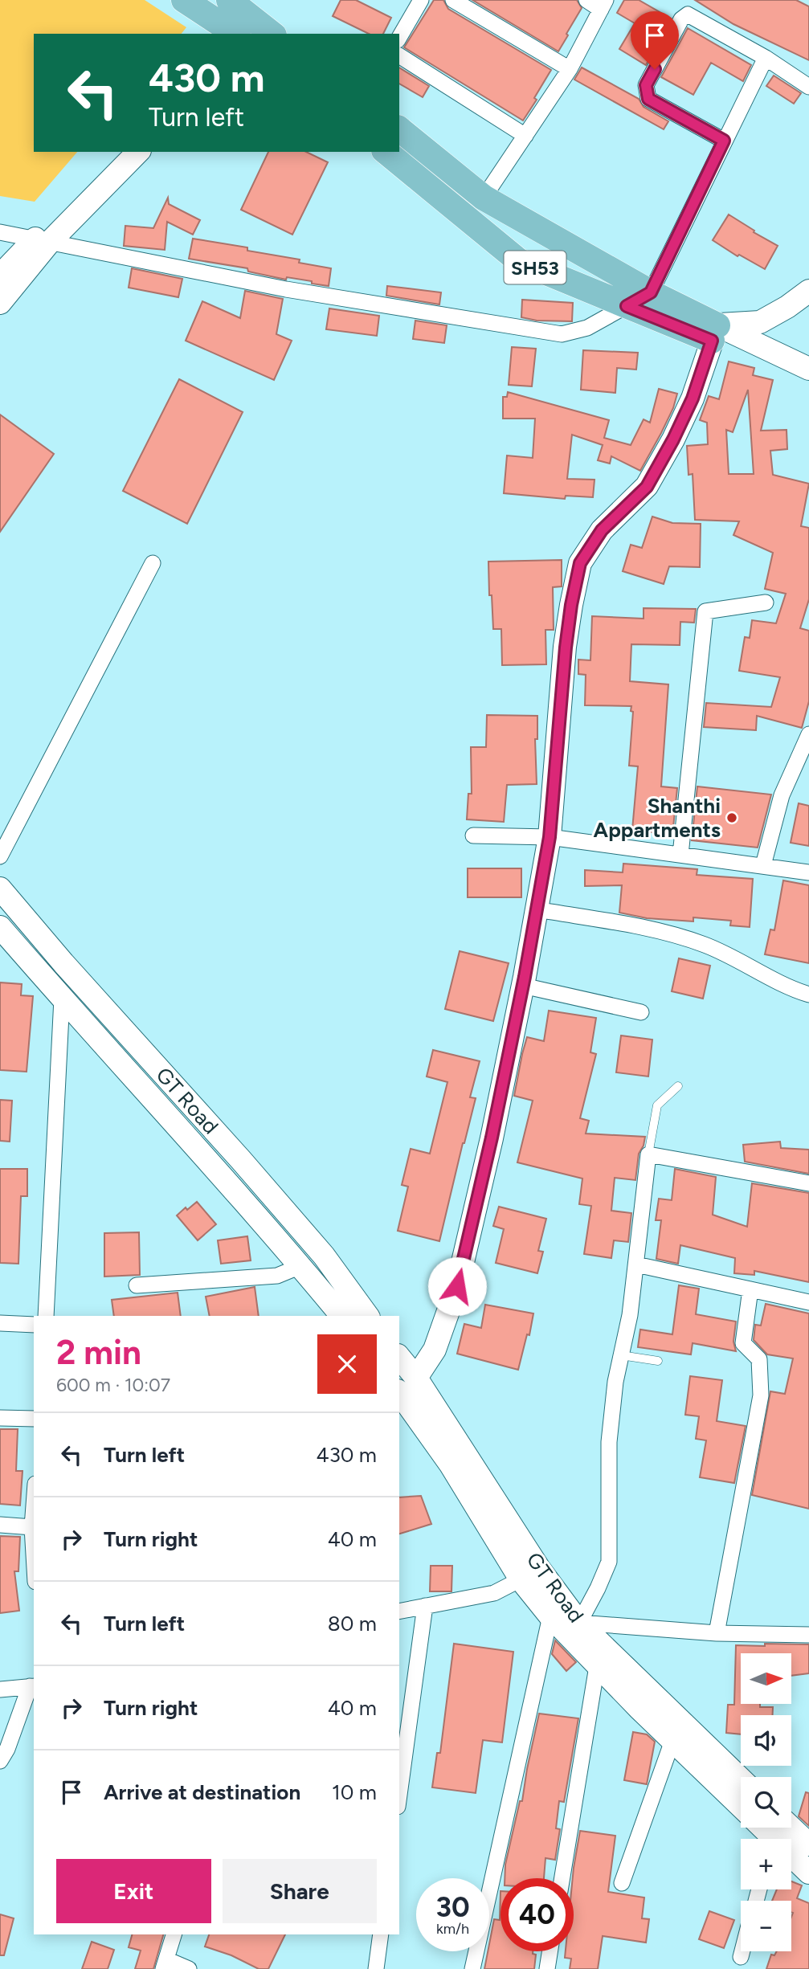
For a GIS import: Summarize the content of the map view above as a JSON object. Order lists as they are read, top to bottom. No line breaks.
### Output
{"streets":{"main road":["SH53","GT Road"]},"places":["Shanthi Appartments"],"north":"right","page":{"turn":["430 m","Turn left"],"heading":["2 min","600 m · 10:07"],"list":[{"name":"Turn left","value":"430 m"},{"name":"Turn right","value":"40 m"},{"name":"Turn left","value":"80 m"},{"name":"Turn right","value":"40 m"},{"name":"Arrive at destination","value":"10 m"}],"map_buttons":["+","−"],"buttons":["Exit","Share"],"speed":"30 km/h","limit":"40"}}
